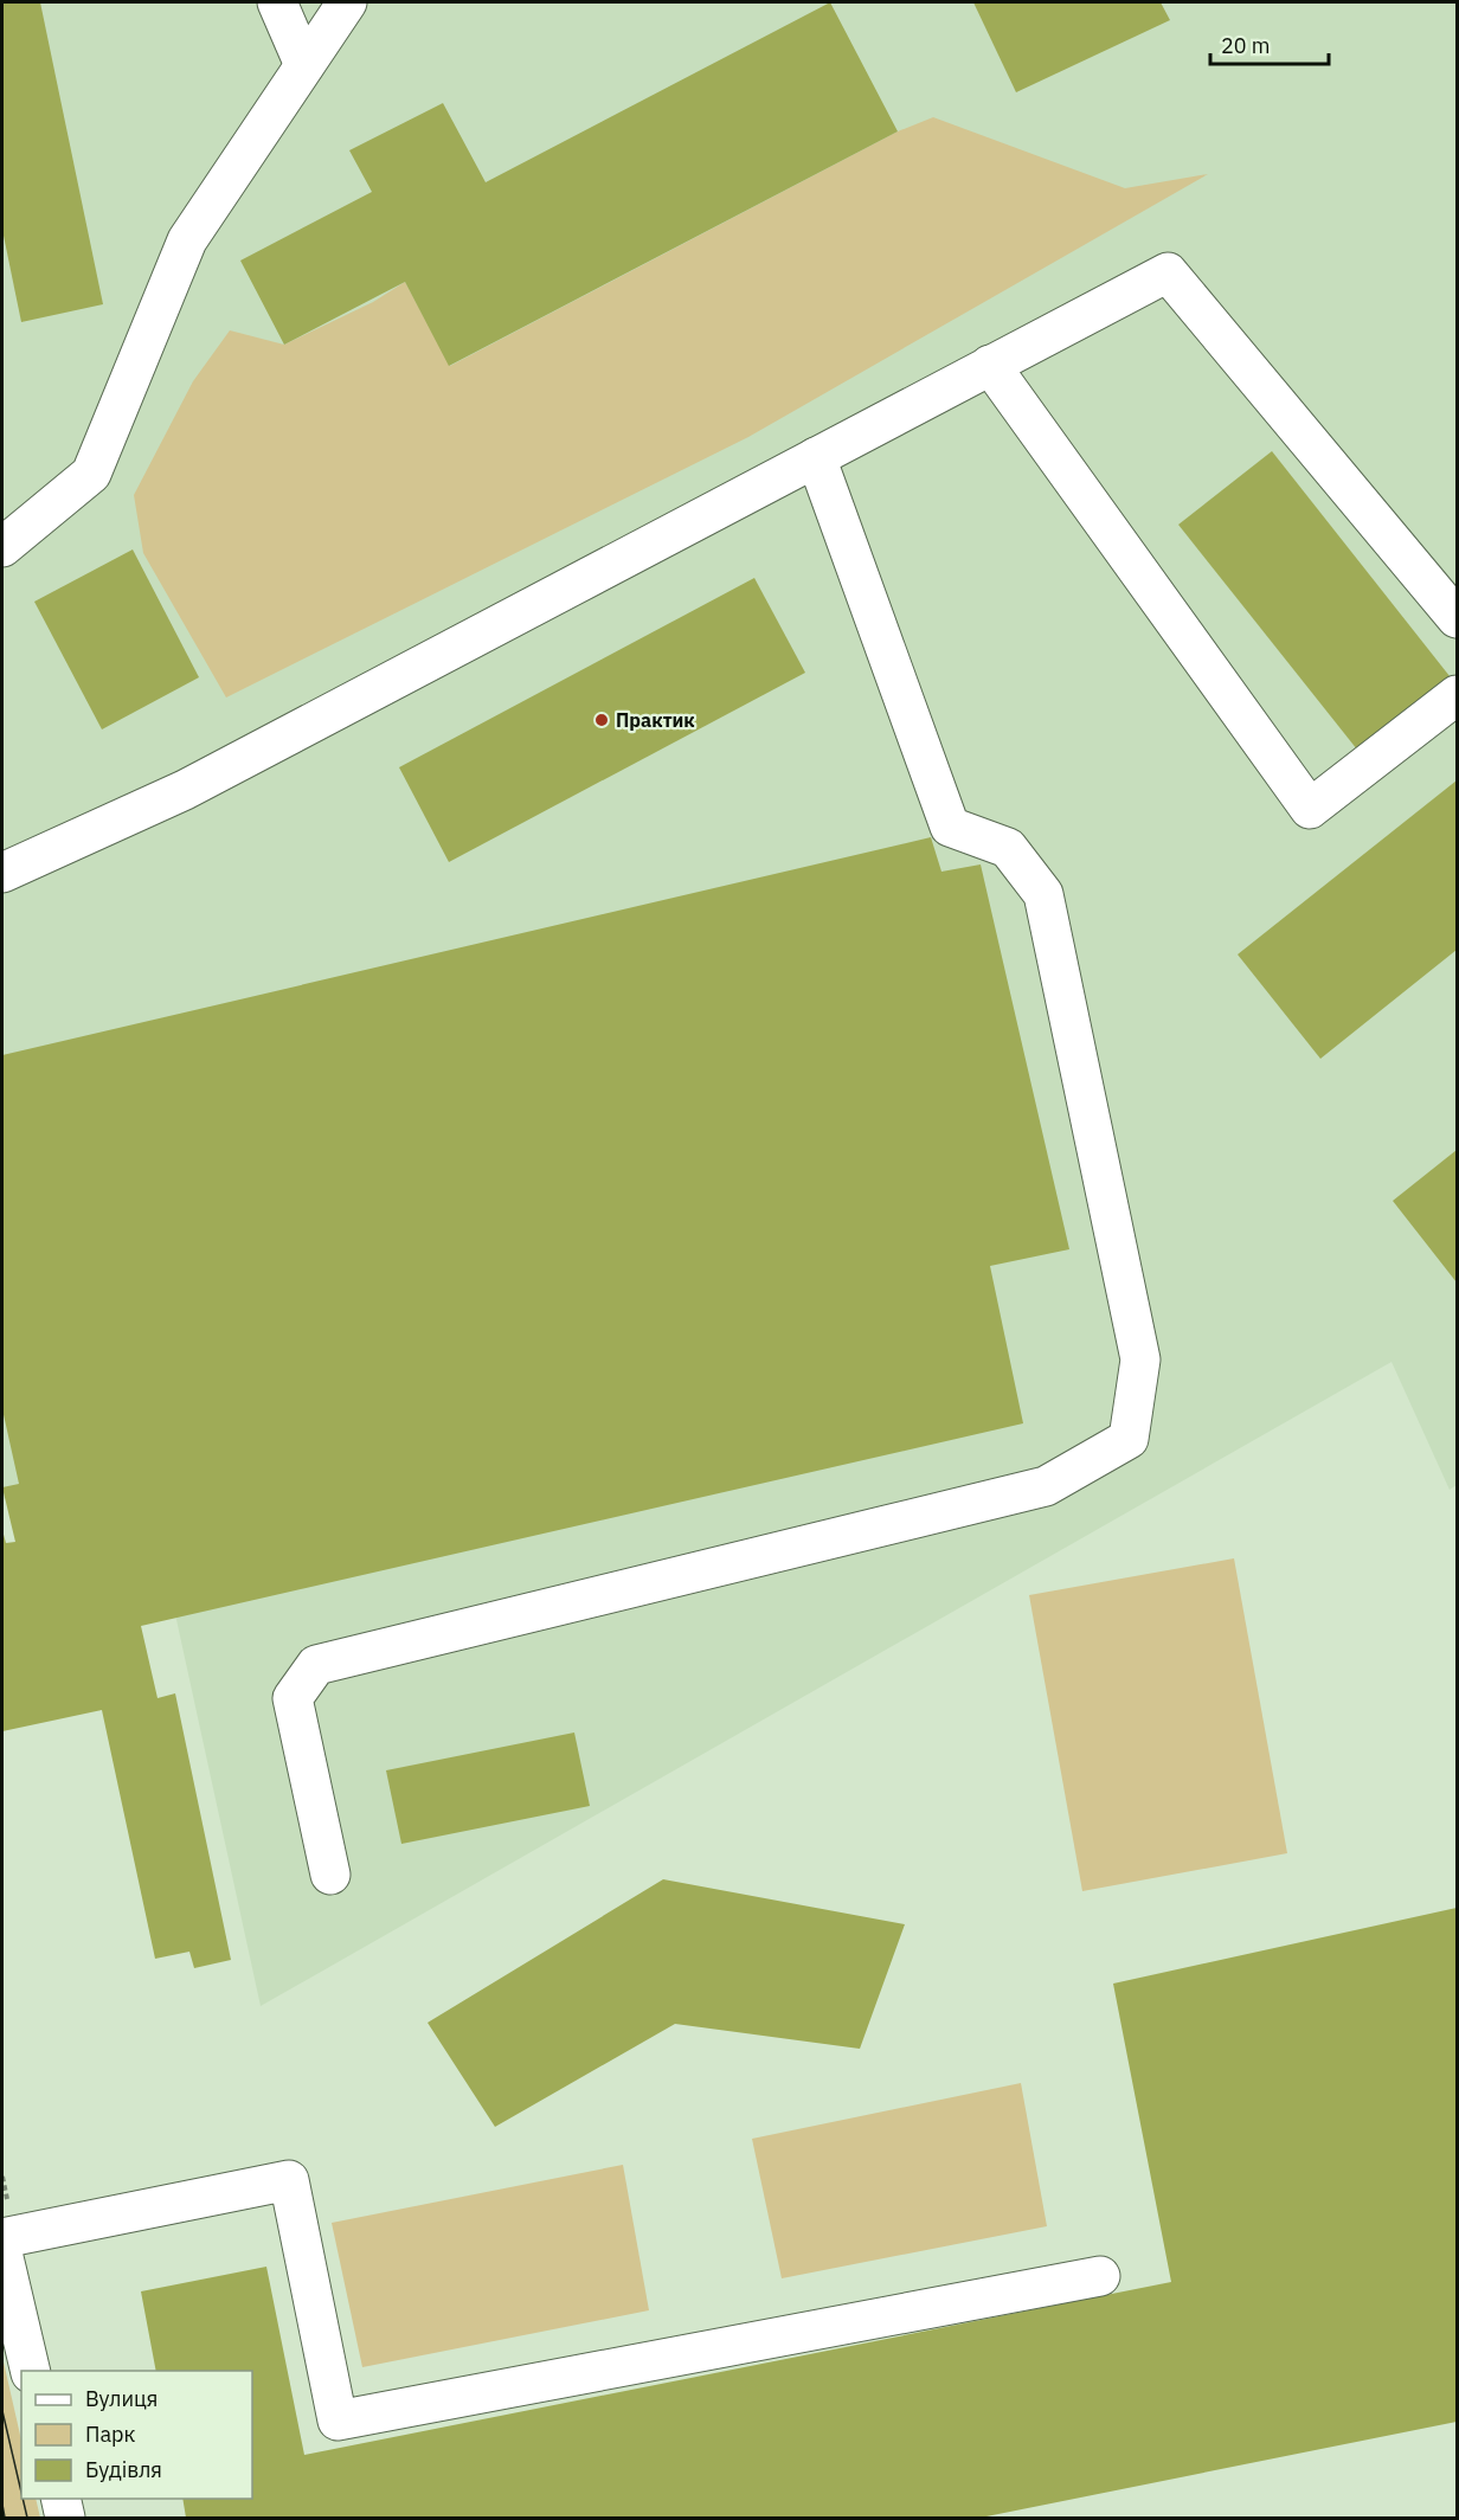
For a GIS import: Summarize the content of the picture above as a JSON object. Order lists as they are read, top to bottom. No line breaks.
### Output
{"places":["Практик"],"legend":["Вулиця","Парк","Будівля"],"scale_bar":"20 m"}
